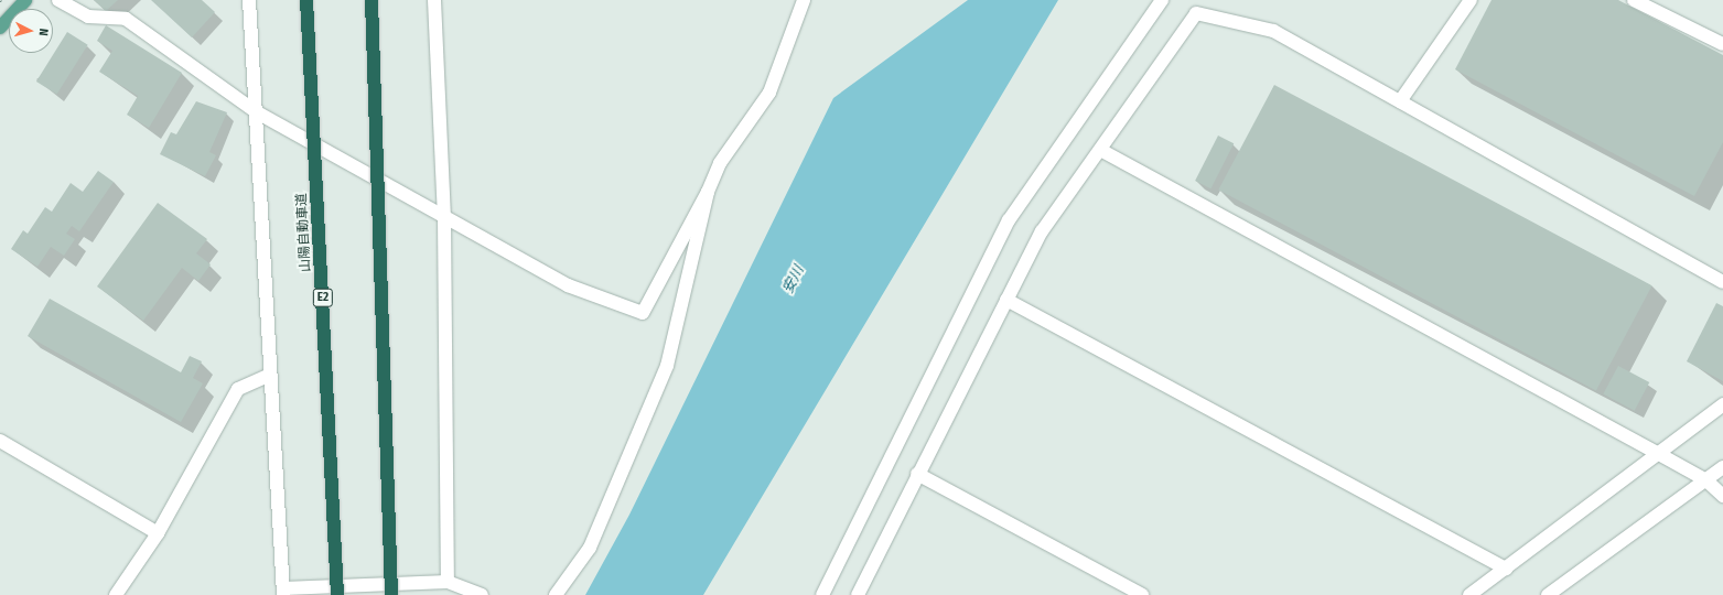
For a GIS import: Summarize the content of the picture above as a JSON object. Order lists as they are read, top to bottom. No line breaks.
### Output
{"streets":{"highway":["山陽自動車道","E2"]},"water":["安川"],"north":"right"}
